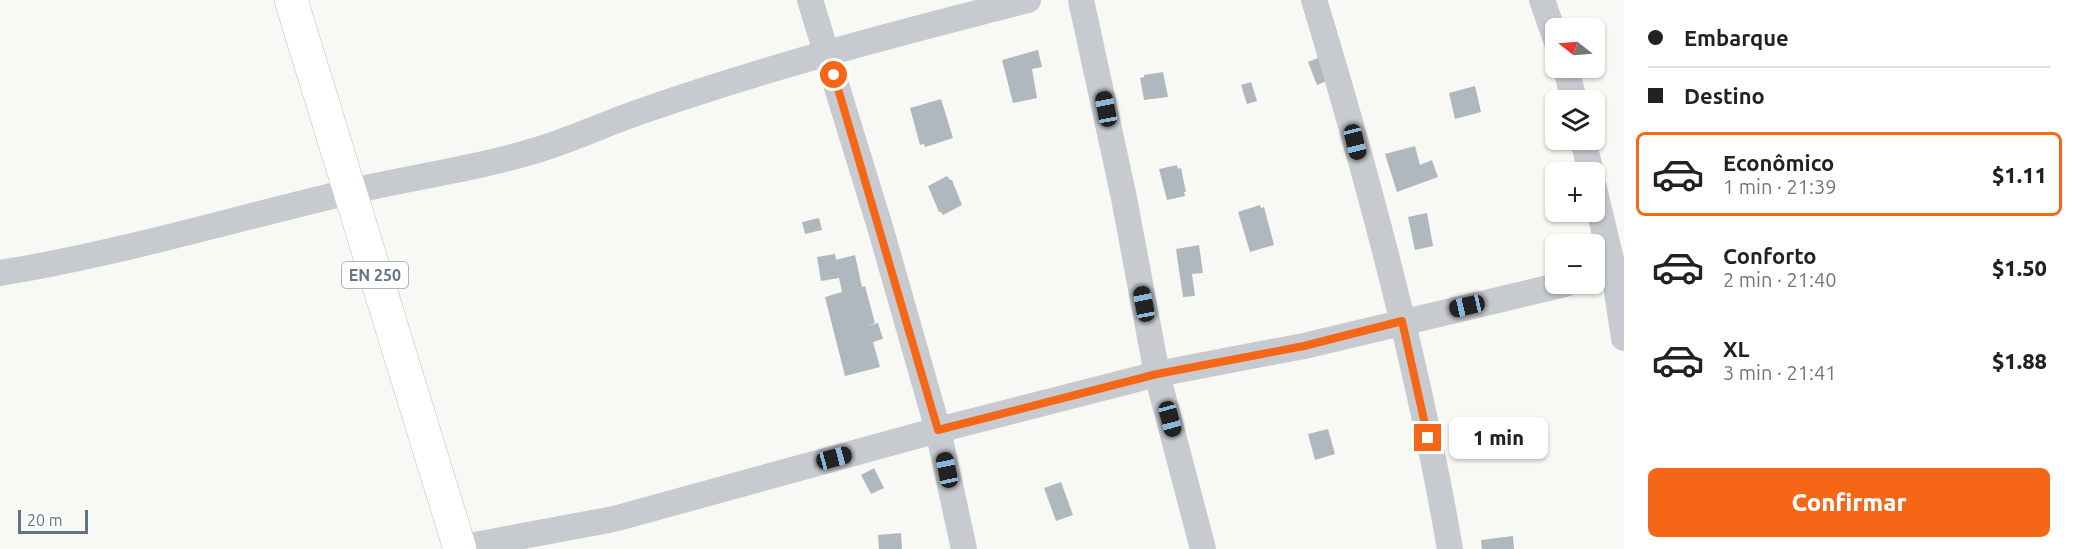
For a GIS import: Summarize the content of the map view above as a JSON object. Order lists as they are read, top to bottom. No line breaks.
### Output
{"streets":{"main road":["EN 250"]},"scale_bar":"20 m","north":"left","page":{"banner":["Embarque","Destino"],"map_buttons":["+","−"],"list":[{"name":"Econômico","note":"1 min · 21:39","value":"$1.11"},{"name":"Conforto","note":"2 min · 21:40","value":"$1.50"},{"name":"XL","note":"3 min · 21:41","value":"$1.88"}],"bubble":"1 min","buttons":"Confirmar","scale":"20 m"}}
